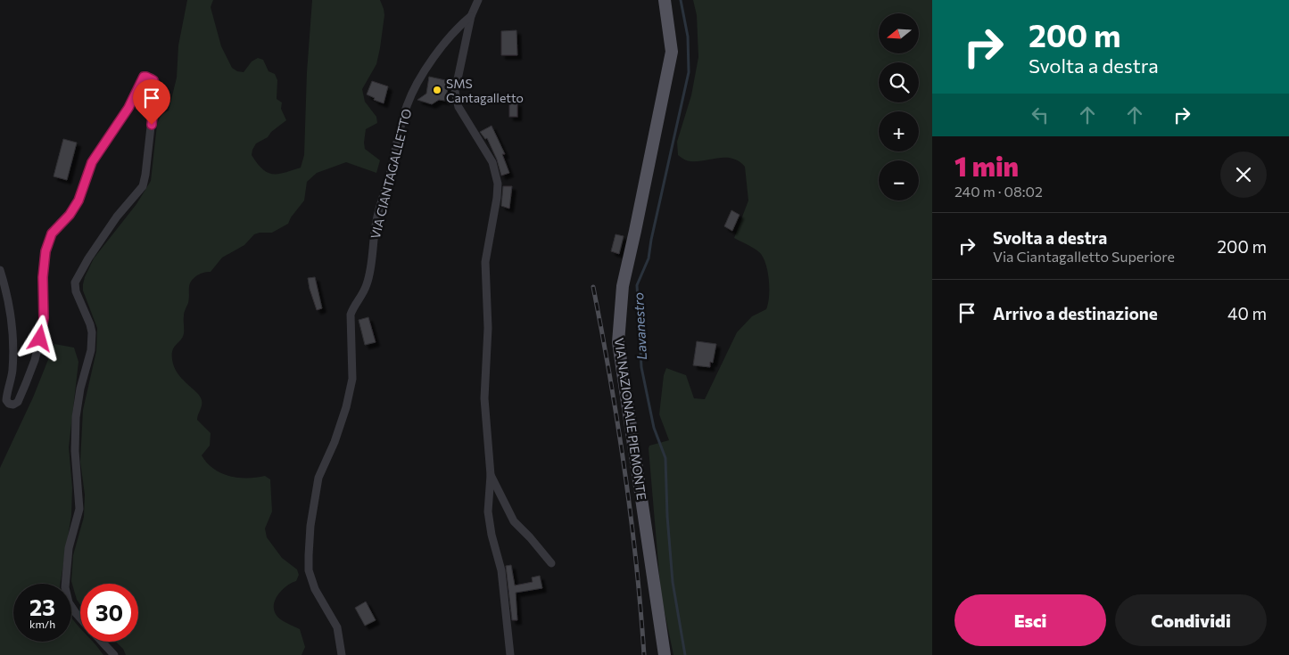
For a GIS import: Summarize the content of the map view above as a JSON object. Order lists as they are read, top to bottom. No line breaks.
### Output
{"streets":{"main road":["VIA NAZIONALE PIEMONTE"],"street":["VIA CIANTAGALLETTO"]},"water":["Lavanestro"],"places":["SMS Cantagalletto"],"north":"left","page":{"turn":["200 m","Svolta a destra"],"map_buttons":["+","−"],"heading":["1 min","240 m · 08:02"],"list":[{"name":"Svolta a destra","note":"Via Ciantagalletto Superiore","value":"200 m"},{"name":"Arrivo a destinazione","value":"40 m"}],"speed":"23 km/h","limit":"30","buttons":["Esci","Condividi"]}}
